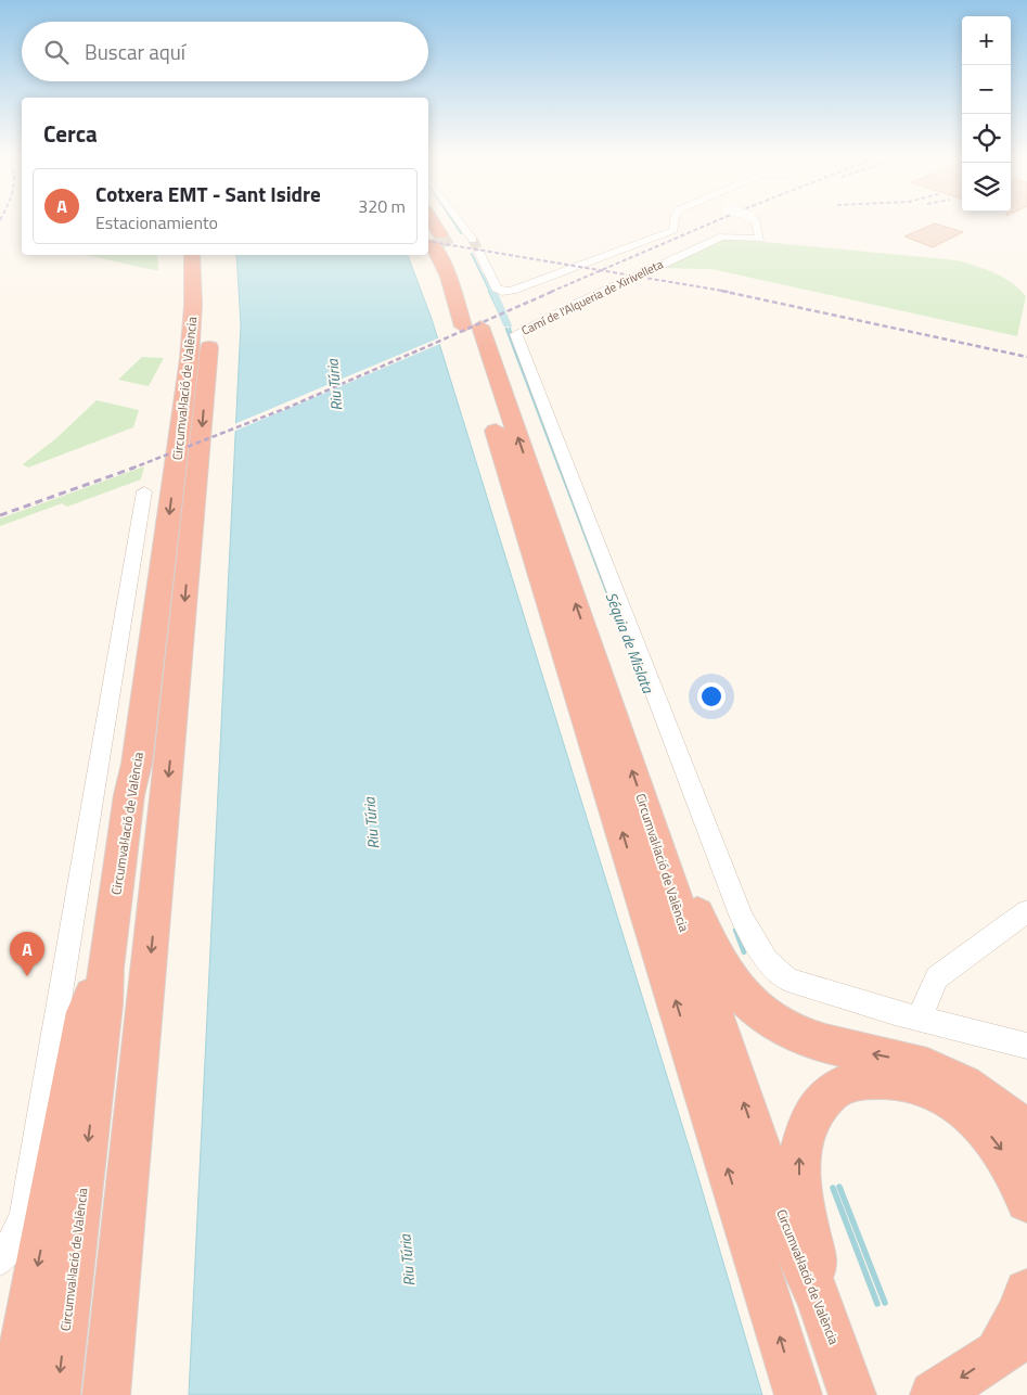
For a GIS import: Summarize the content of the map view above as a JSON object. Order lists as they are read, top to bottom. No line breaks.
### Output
{"streets":{"highway":["Circumval·lació de València"],"street":["Camí de l'Alqueria de Xirivelleta"]},"water":["Riu Túria","Séquia de Mislata"],"page":{"map_buttons":["+","−"],"search":"Buscar aquí","heading":"Cerca","list":[{"mark":"A","name":"Cotxera EMT - Sant Isidre","note":"Estacionamiento","value":"320 m"}],"pins":"A"}}
